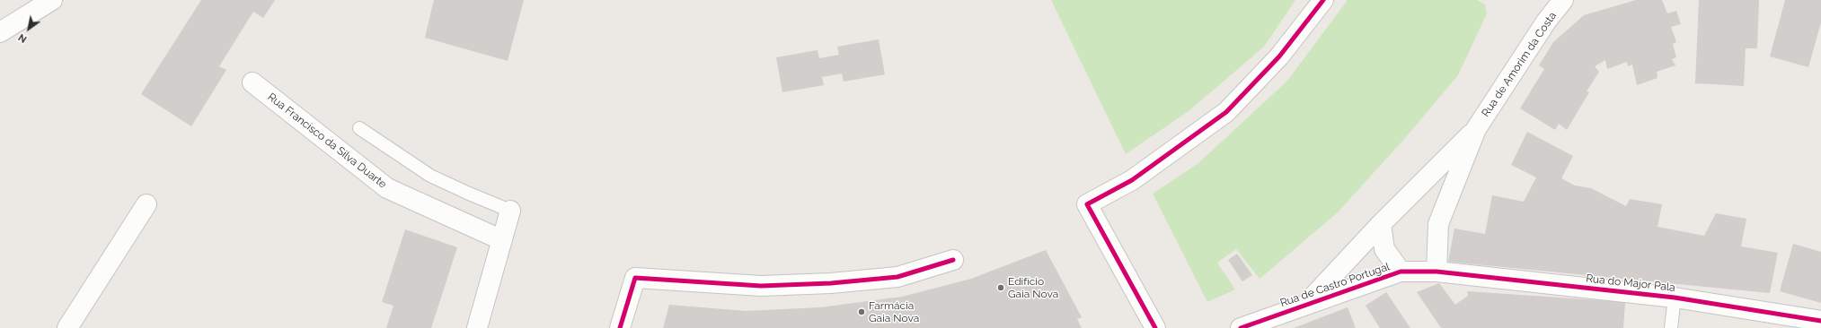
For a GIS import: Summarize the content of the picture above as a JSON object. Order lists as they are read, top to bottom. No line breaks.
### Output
{"streets":{"street":["Rua de Amorim da Costa","Rua Francisco da Silva Duarte","Rua do Major Pala","Rua de Castro Portugal"]},"crossings":[["Rua de Amorim da Costa","Rua do Major Pala"],["Rua de Amorim da Costa","Rua de Castro Portugal"],["Rua do Major Pala","Rua de Castro Portugal"]],"places":["Edifício Gaia Nova","Farmácia Gaia Nova"],"north":"bottom left"}
